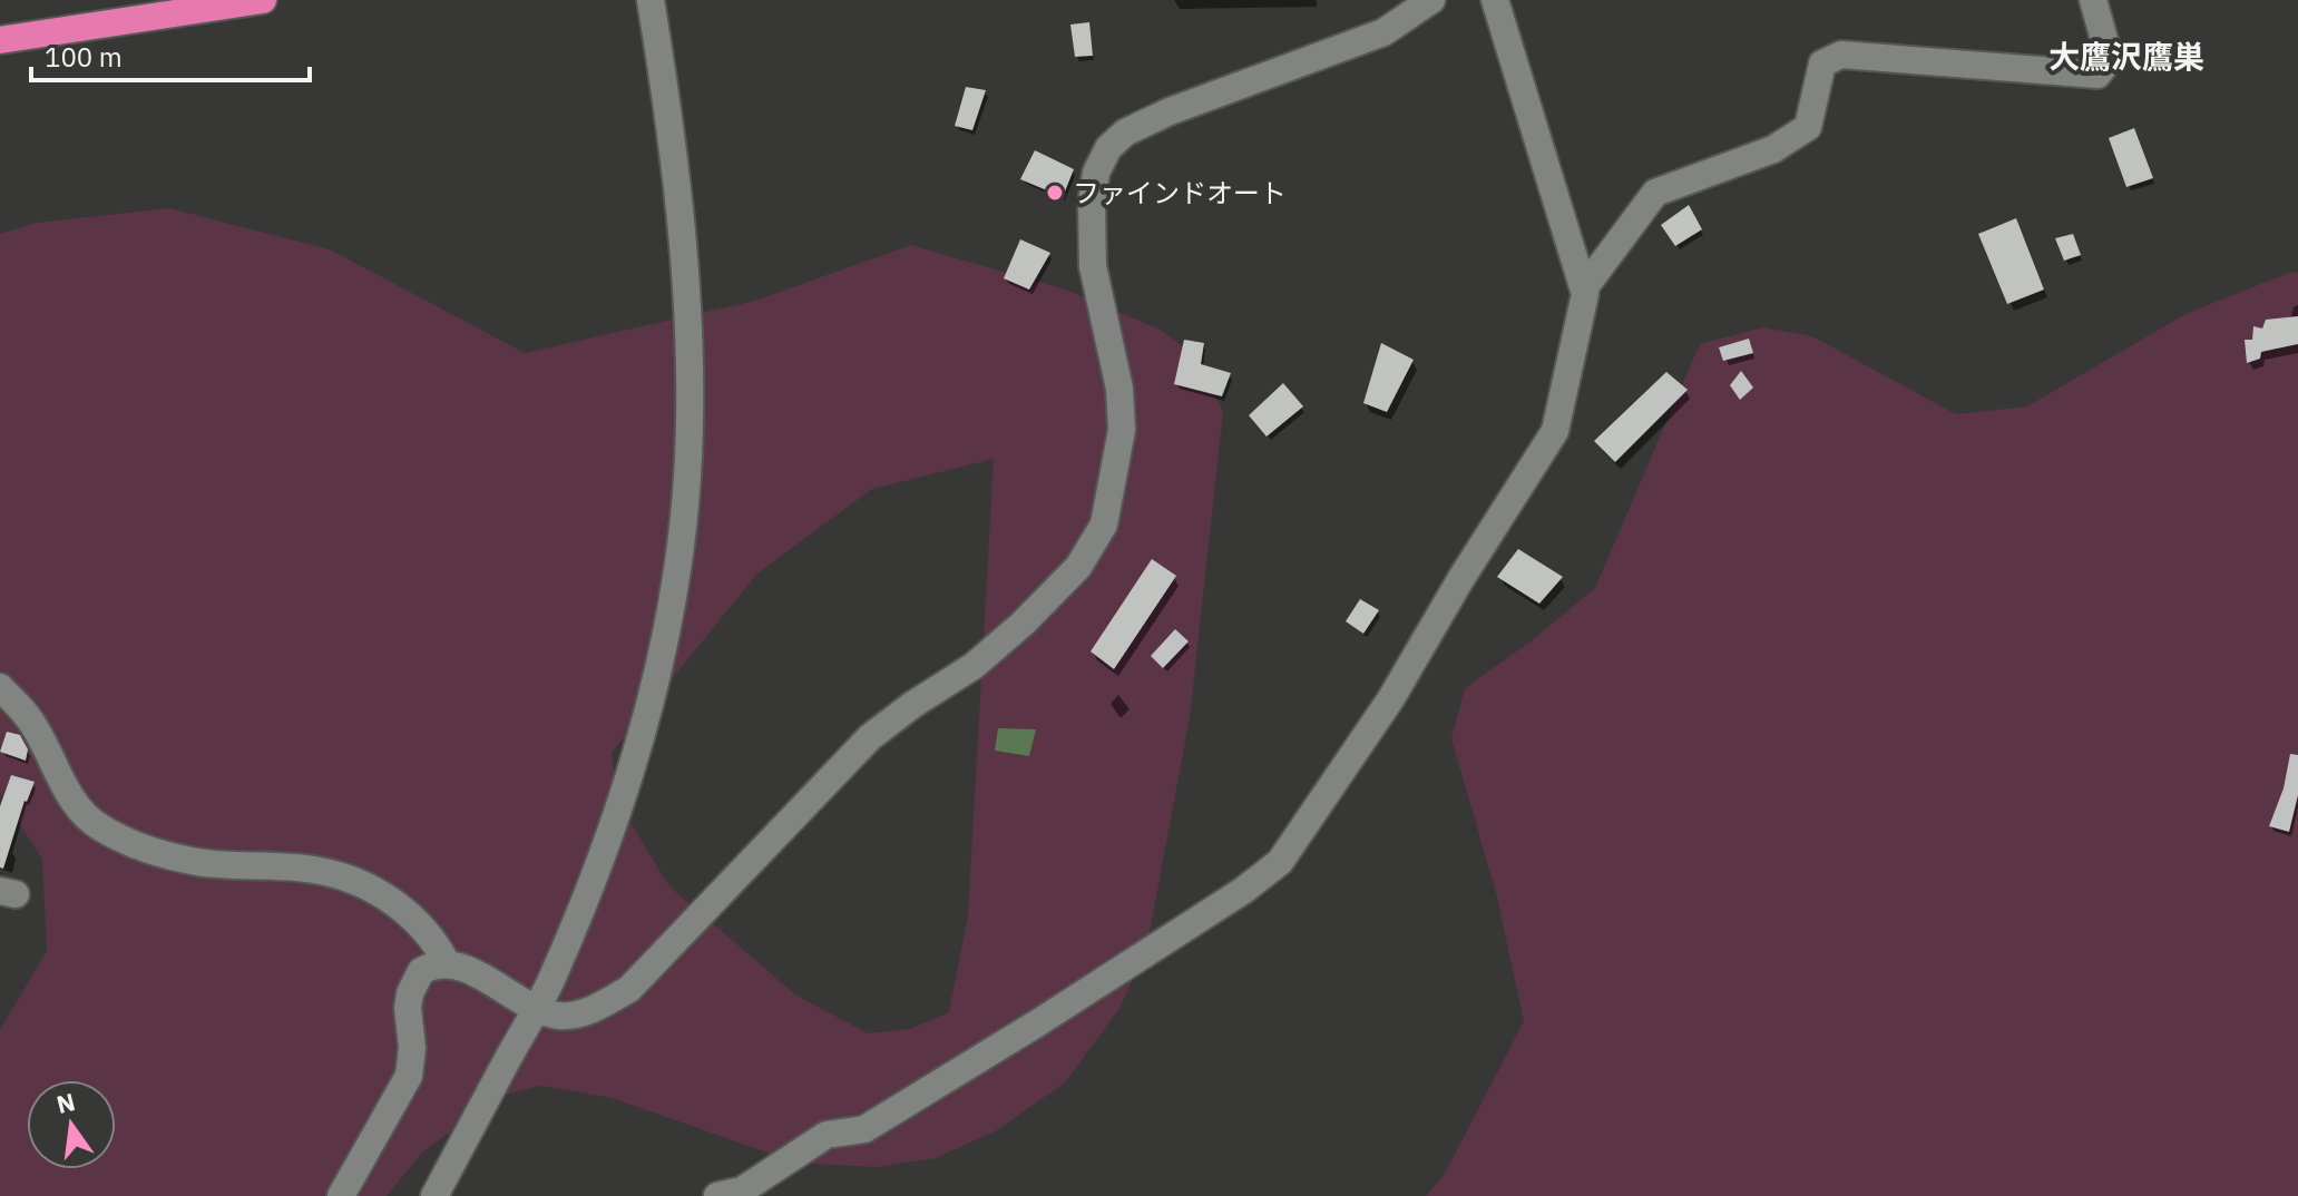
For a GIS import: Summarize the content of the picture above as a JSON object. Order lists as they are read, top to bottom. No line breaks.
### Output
{"districts":["大鷹沢鷹巣"],"places":["ファインドオート"],"scale_bar":"100 m","north":"top"}
